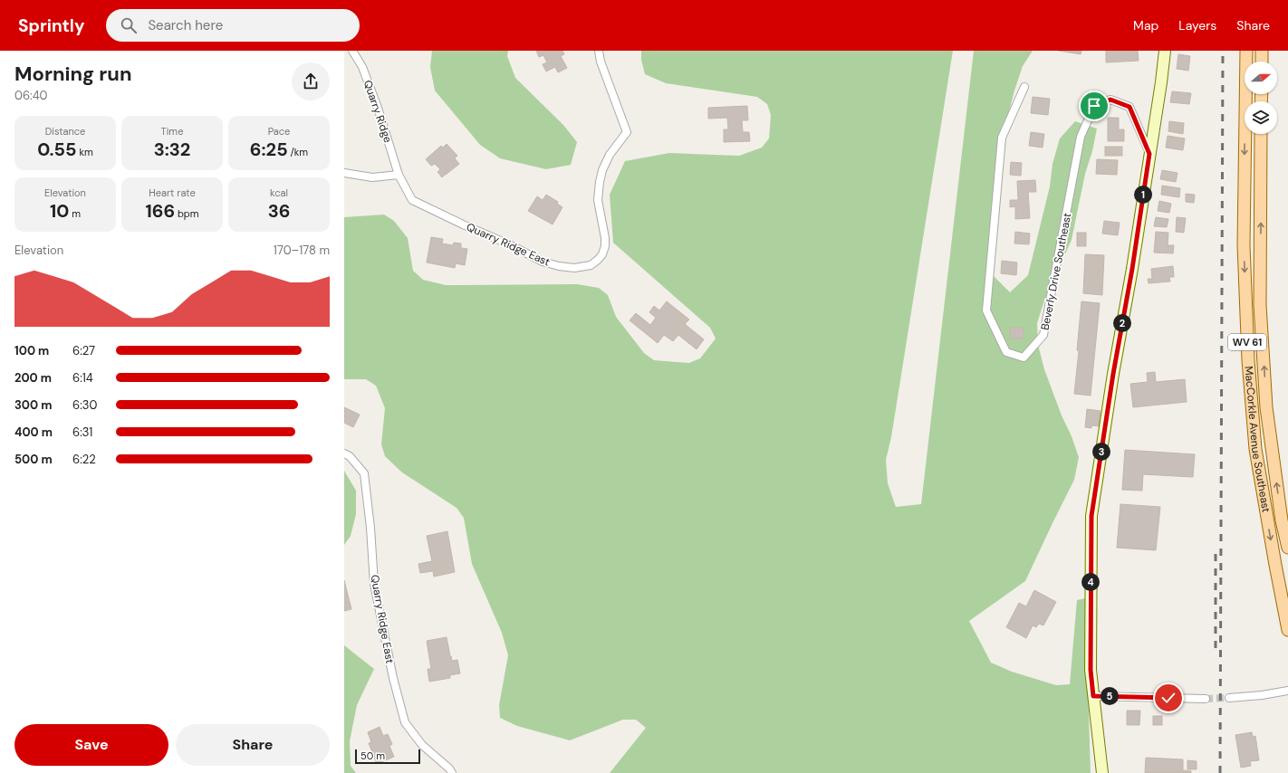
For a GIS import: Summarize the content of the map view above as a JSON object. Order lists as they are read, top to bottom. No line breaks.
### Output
{"streets":{"main road":["WV 61","MacCorkle Avenue Southeast"],"street":["Quarry Ridge","Quarry Ridge East","Beverly Drive Southeast"]},"crossings":[["Quarry Ridge","Quarry Ridge East"]],"scale_bar":"50 m","north":"right","page":{"header":"Sprintly","search":"Search here","nav":["Map","Layers","Share"],"heading":["Morning run","06:40"],"stats":[["Distance","0.55 km"],["Time","3:32"],["Pace","6:25 /km"],["Elevation","10 m"],["Heart rate","166 bpm"],["kcal","36"]],"pins":["1","2","3","4","5"],"chart":["Elevation","170–178 m"],"list":[{"name":"100 m","note":"6:27"},{"name":"200 m","note":"6:14"},{"name":"300 m","note":"6:30"},{"name":"400 m","note":"6:31"},{"name":"500 m","note":"6:22"}],"buttons":["Save","Share"],"scale":"50 m"}}
